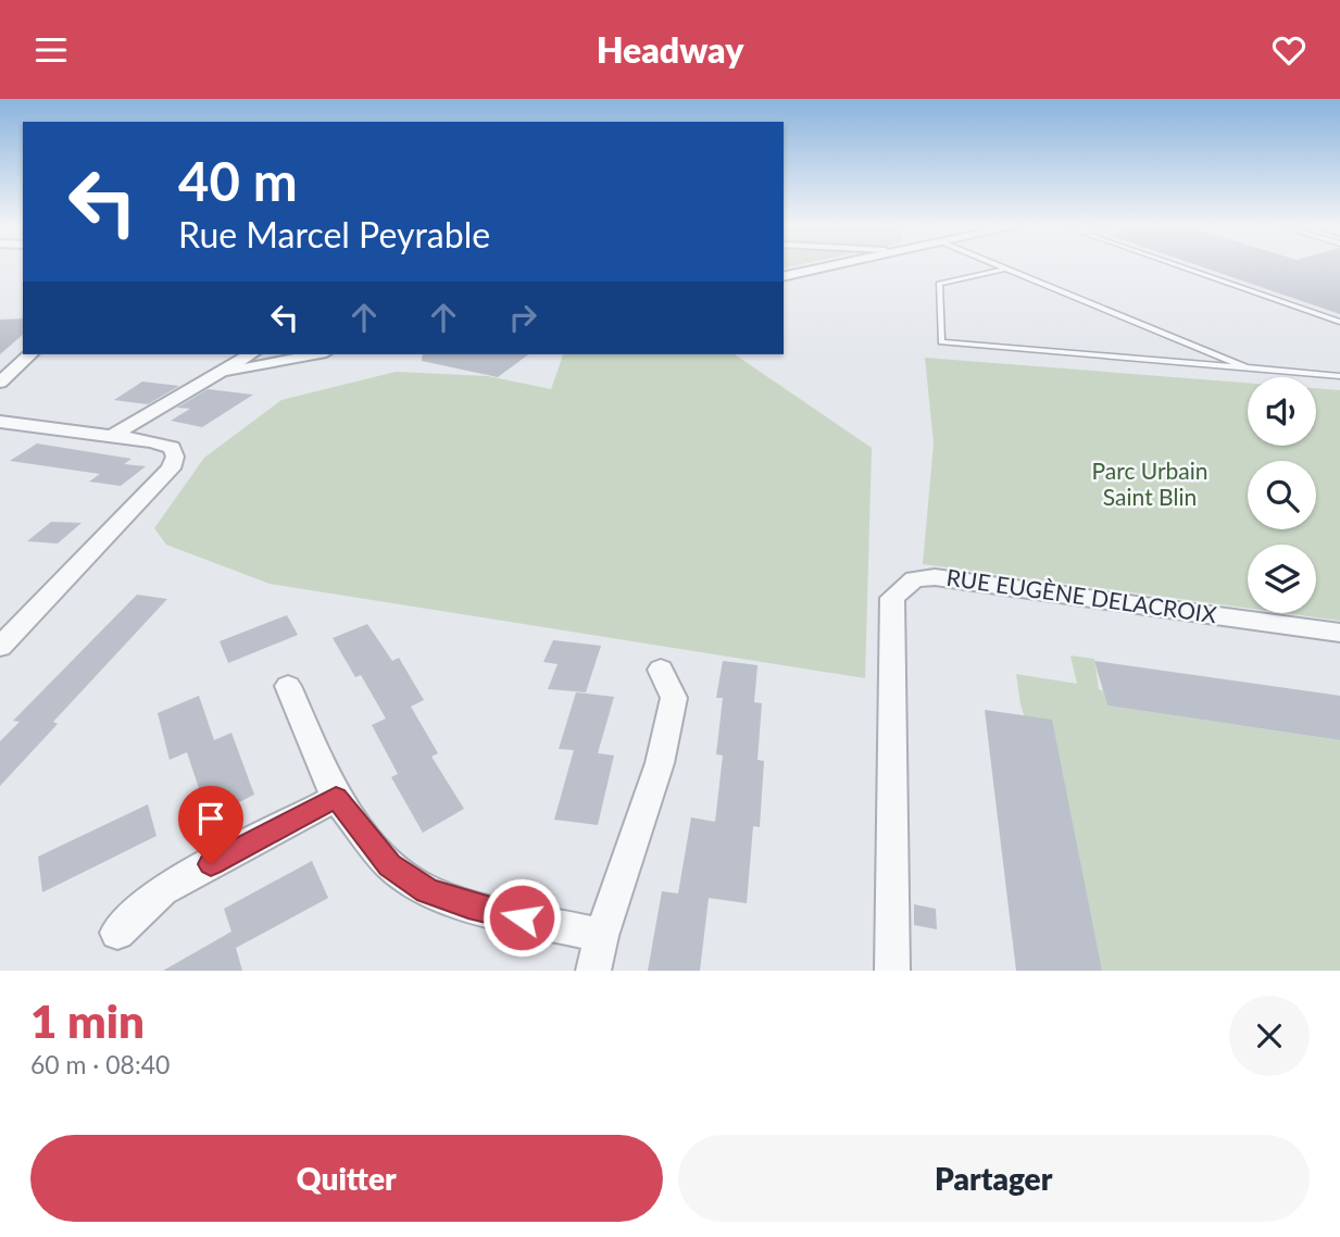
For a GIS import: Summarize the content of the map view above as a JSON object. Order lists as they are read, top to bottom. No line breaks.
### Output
{"streets":{"street":["RUE EUGÈNE DELACROIX"]},"parks":["Parc Urbain Saint Blin"],"page":{"header":"Headway","turn":["40 m","Rue Marcel Peyrable"],"heading":["1 min","60 m · 08:40"],"buttons":["Quitter","Partager"]}}
